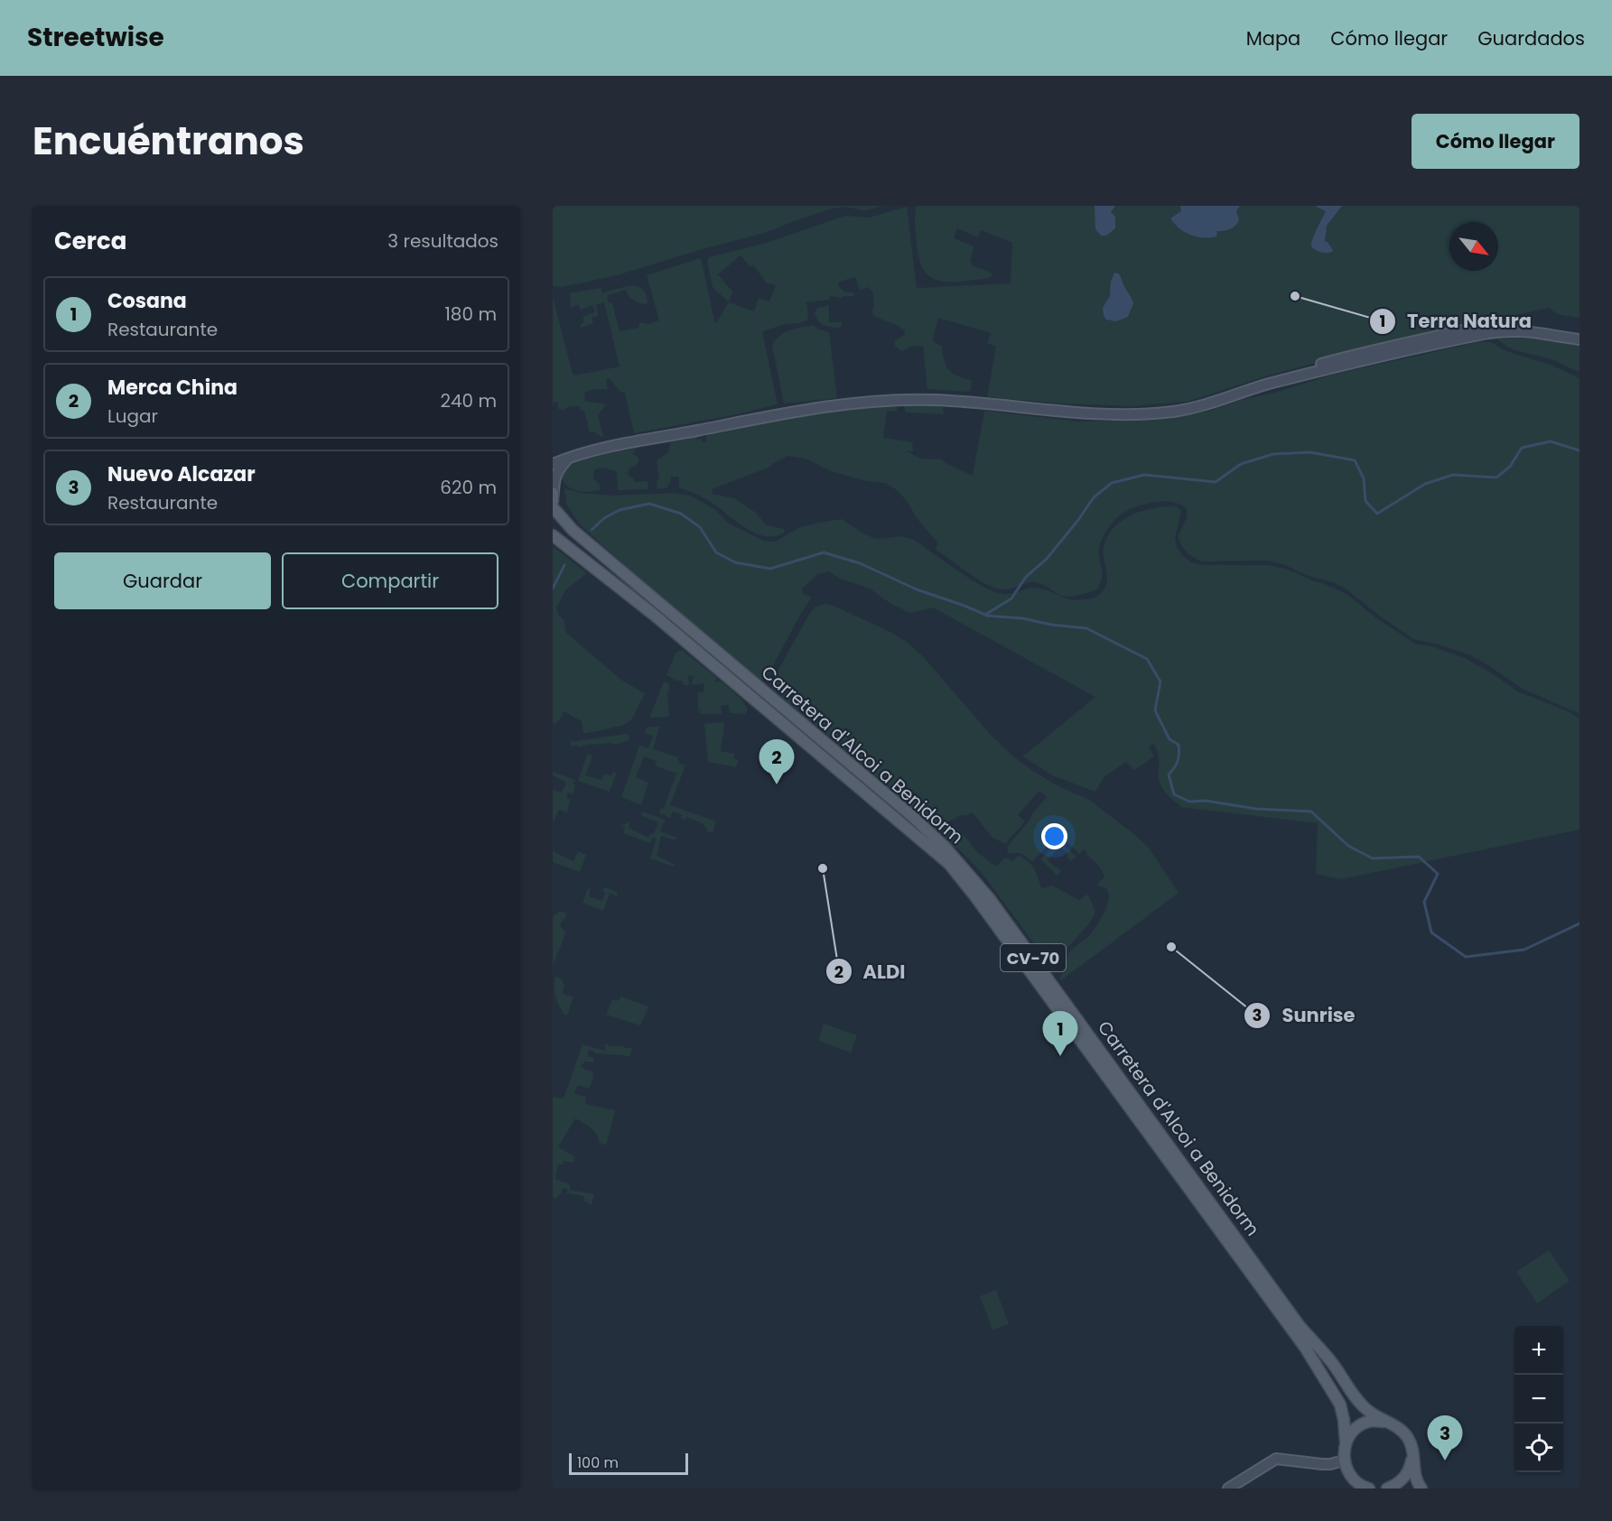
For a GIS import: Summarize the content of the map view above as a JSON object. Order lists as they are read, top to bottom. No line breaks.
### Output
{"streets":{"main road":["Carretera d'Alcoi a Benidorm","CV-70"]},"crossings":[["Carretera d'Alcoi a Benidorm","CV-70"]],"places":["Terra Natura","ALDI","Sunrise"],"scale_bar":"100 m","north":"bottom right","page":{"header":"Streetwise","nav":["Mapa","Cómo llegar","Guardados"],"title":"Encuéntranos","buttons":["Cómo llegar",["Guardar","Compartir"]],"heading":["Cerca","3 resultados"],"list":[{"mark":"1","name":"Cosana","note":"Restaurante","value":"180 m"},{"mark":"2","name":"Merca China","note":"Lugar","value":"240 m"},{"mark":"3","name":"Nuevo Alcazar","note":"Restaurante","value":"620 m"}],"pins":["2","1","3"],"map_buttons":["+","−"],"scale":"100 m"}}
